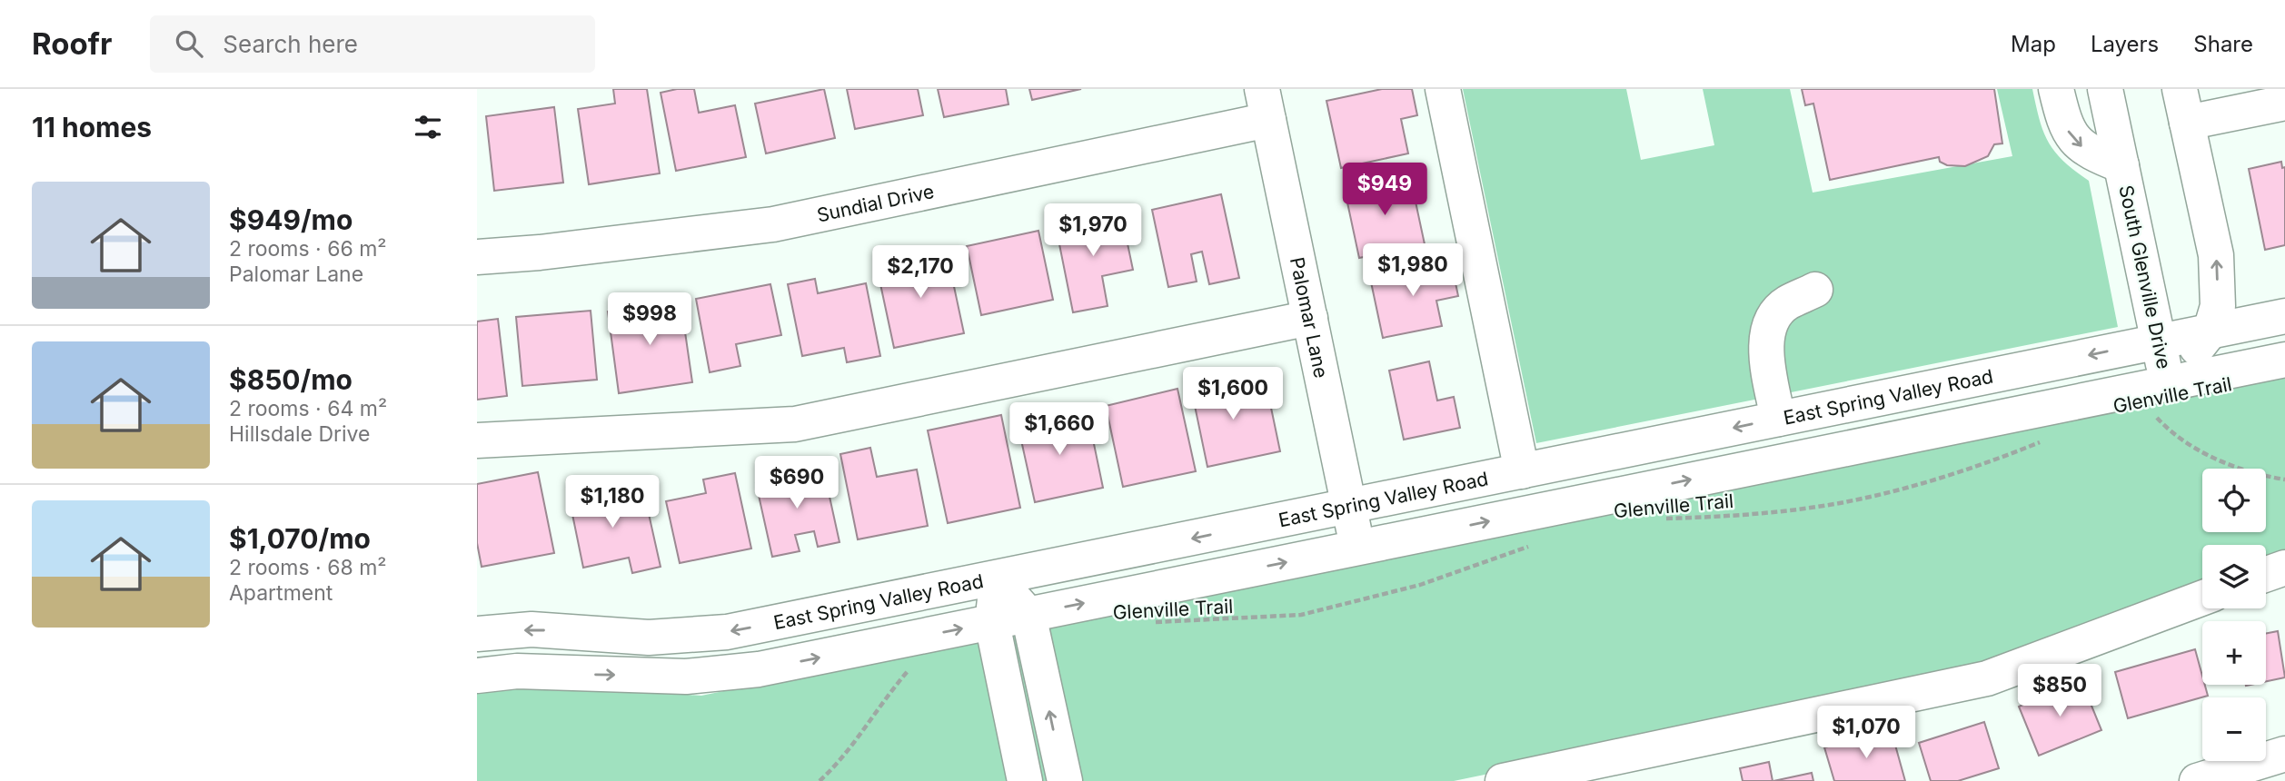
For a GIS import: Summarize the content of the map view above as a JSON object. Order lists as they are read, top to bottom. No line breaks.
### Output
{"streets":{"street":["Sundial Drive","South Glenville Drive","Palomar Lane","East Spring Valley Road"],"path":["Glenville Trail"]},"crossings":[["Sundial Drive","Palomar Lane"],["South Glenville Drive","Glenville Trail"],["South Glenville Drive","East Spring Valley Road"],["Palomar Lane","East Spring Valley Road"]],"page":{"header":"Roofr","search":"Search here","nav":["Map","Layers","Share"],"heading":"11 homes","price":["$949","$1,970","$1,980","$2,170","$998","$1,600","$1,660","$690","$1,180","$850","$1,070"],"list":[{"name":"$949/mo","note":"2 rooms · 66 m² · Palomar Lane"},{"name":"$850/mo","note":"2 rooms · 64 m² · Hillsdale Drive"},{"name":"$1,070/mo","note":"2 rooms · 68 m² · Apartment"}],"map_buttons":["+","−"]}}
